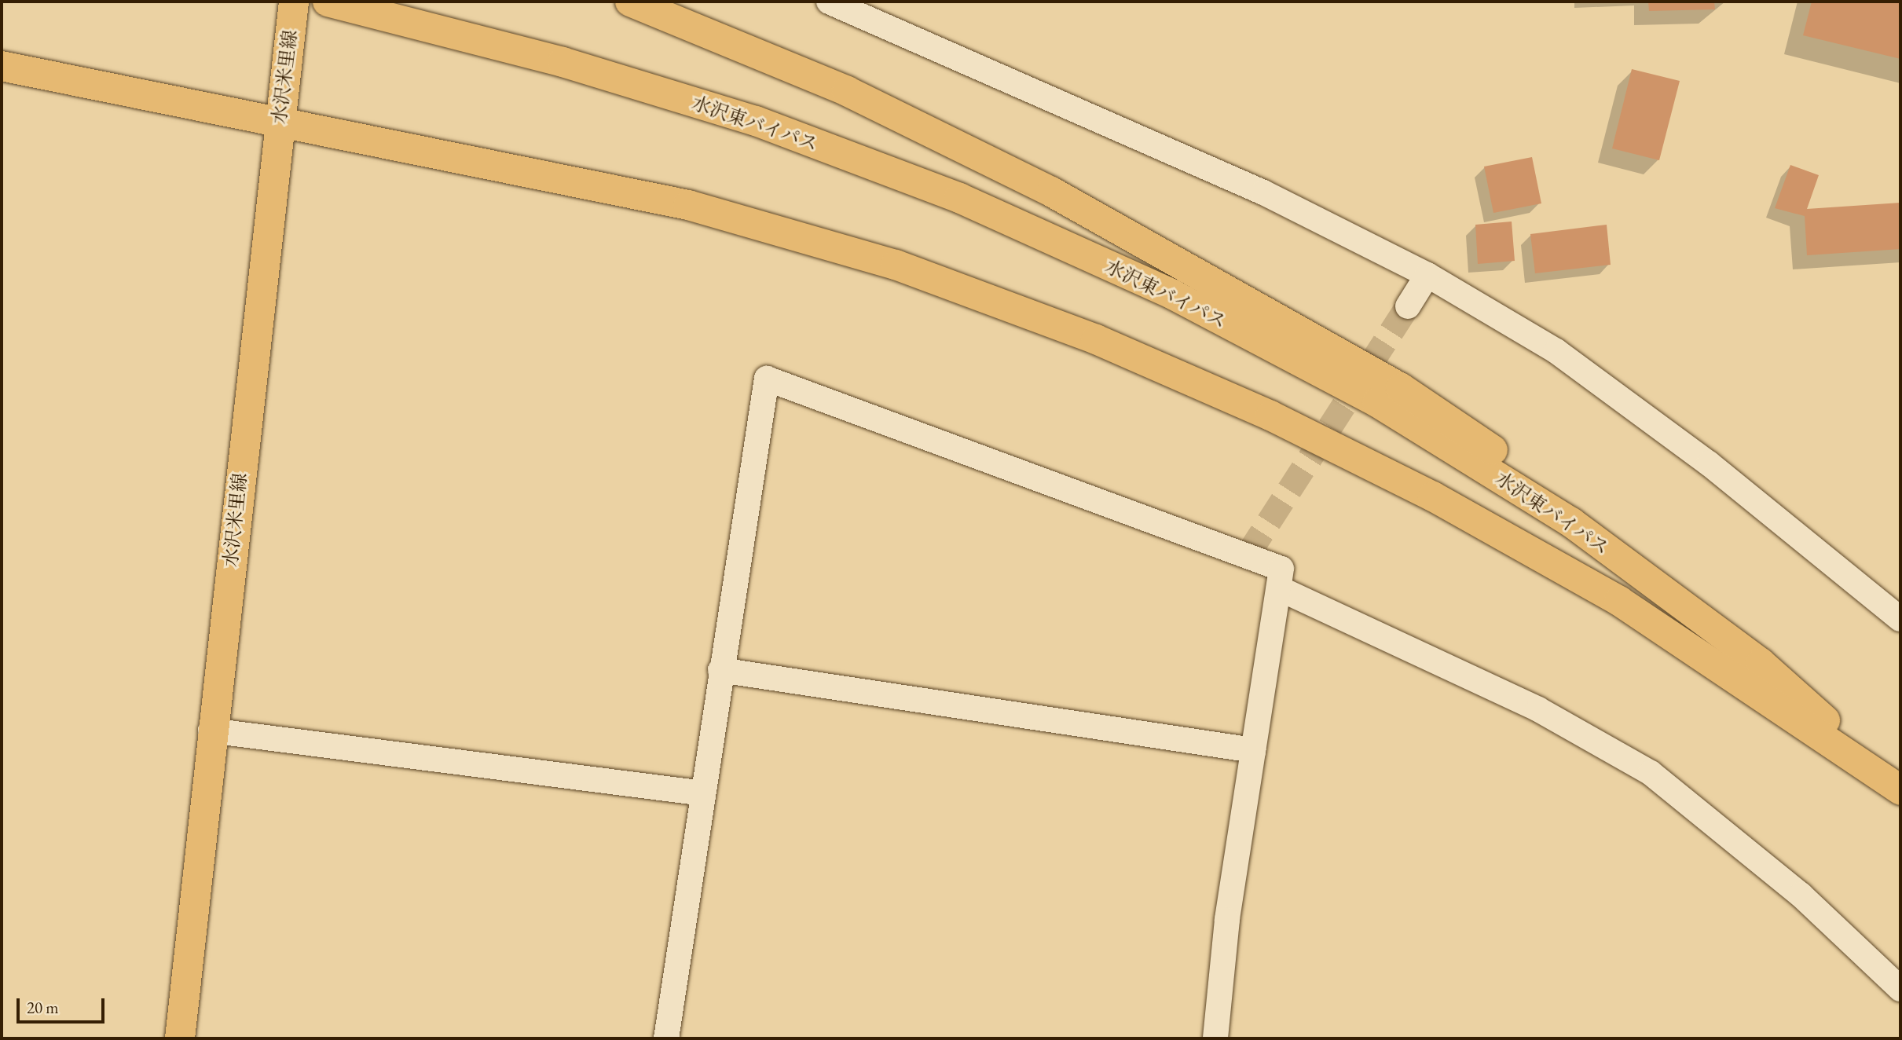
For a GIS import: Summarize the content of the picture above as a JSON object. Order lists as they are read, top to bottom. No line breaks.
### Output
{"streets":{"main road":["水沢米里線","水沢東バイパス"]},"scale_bar":"20 m"}
